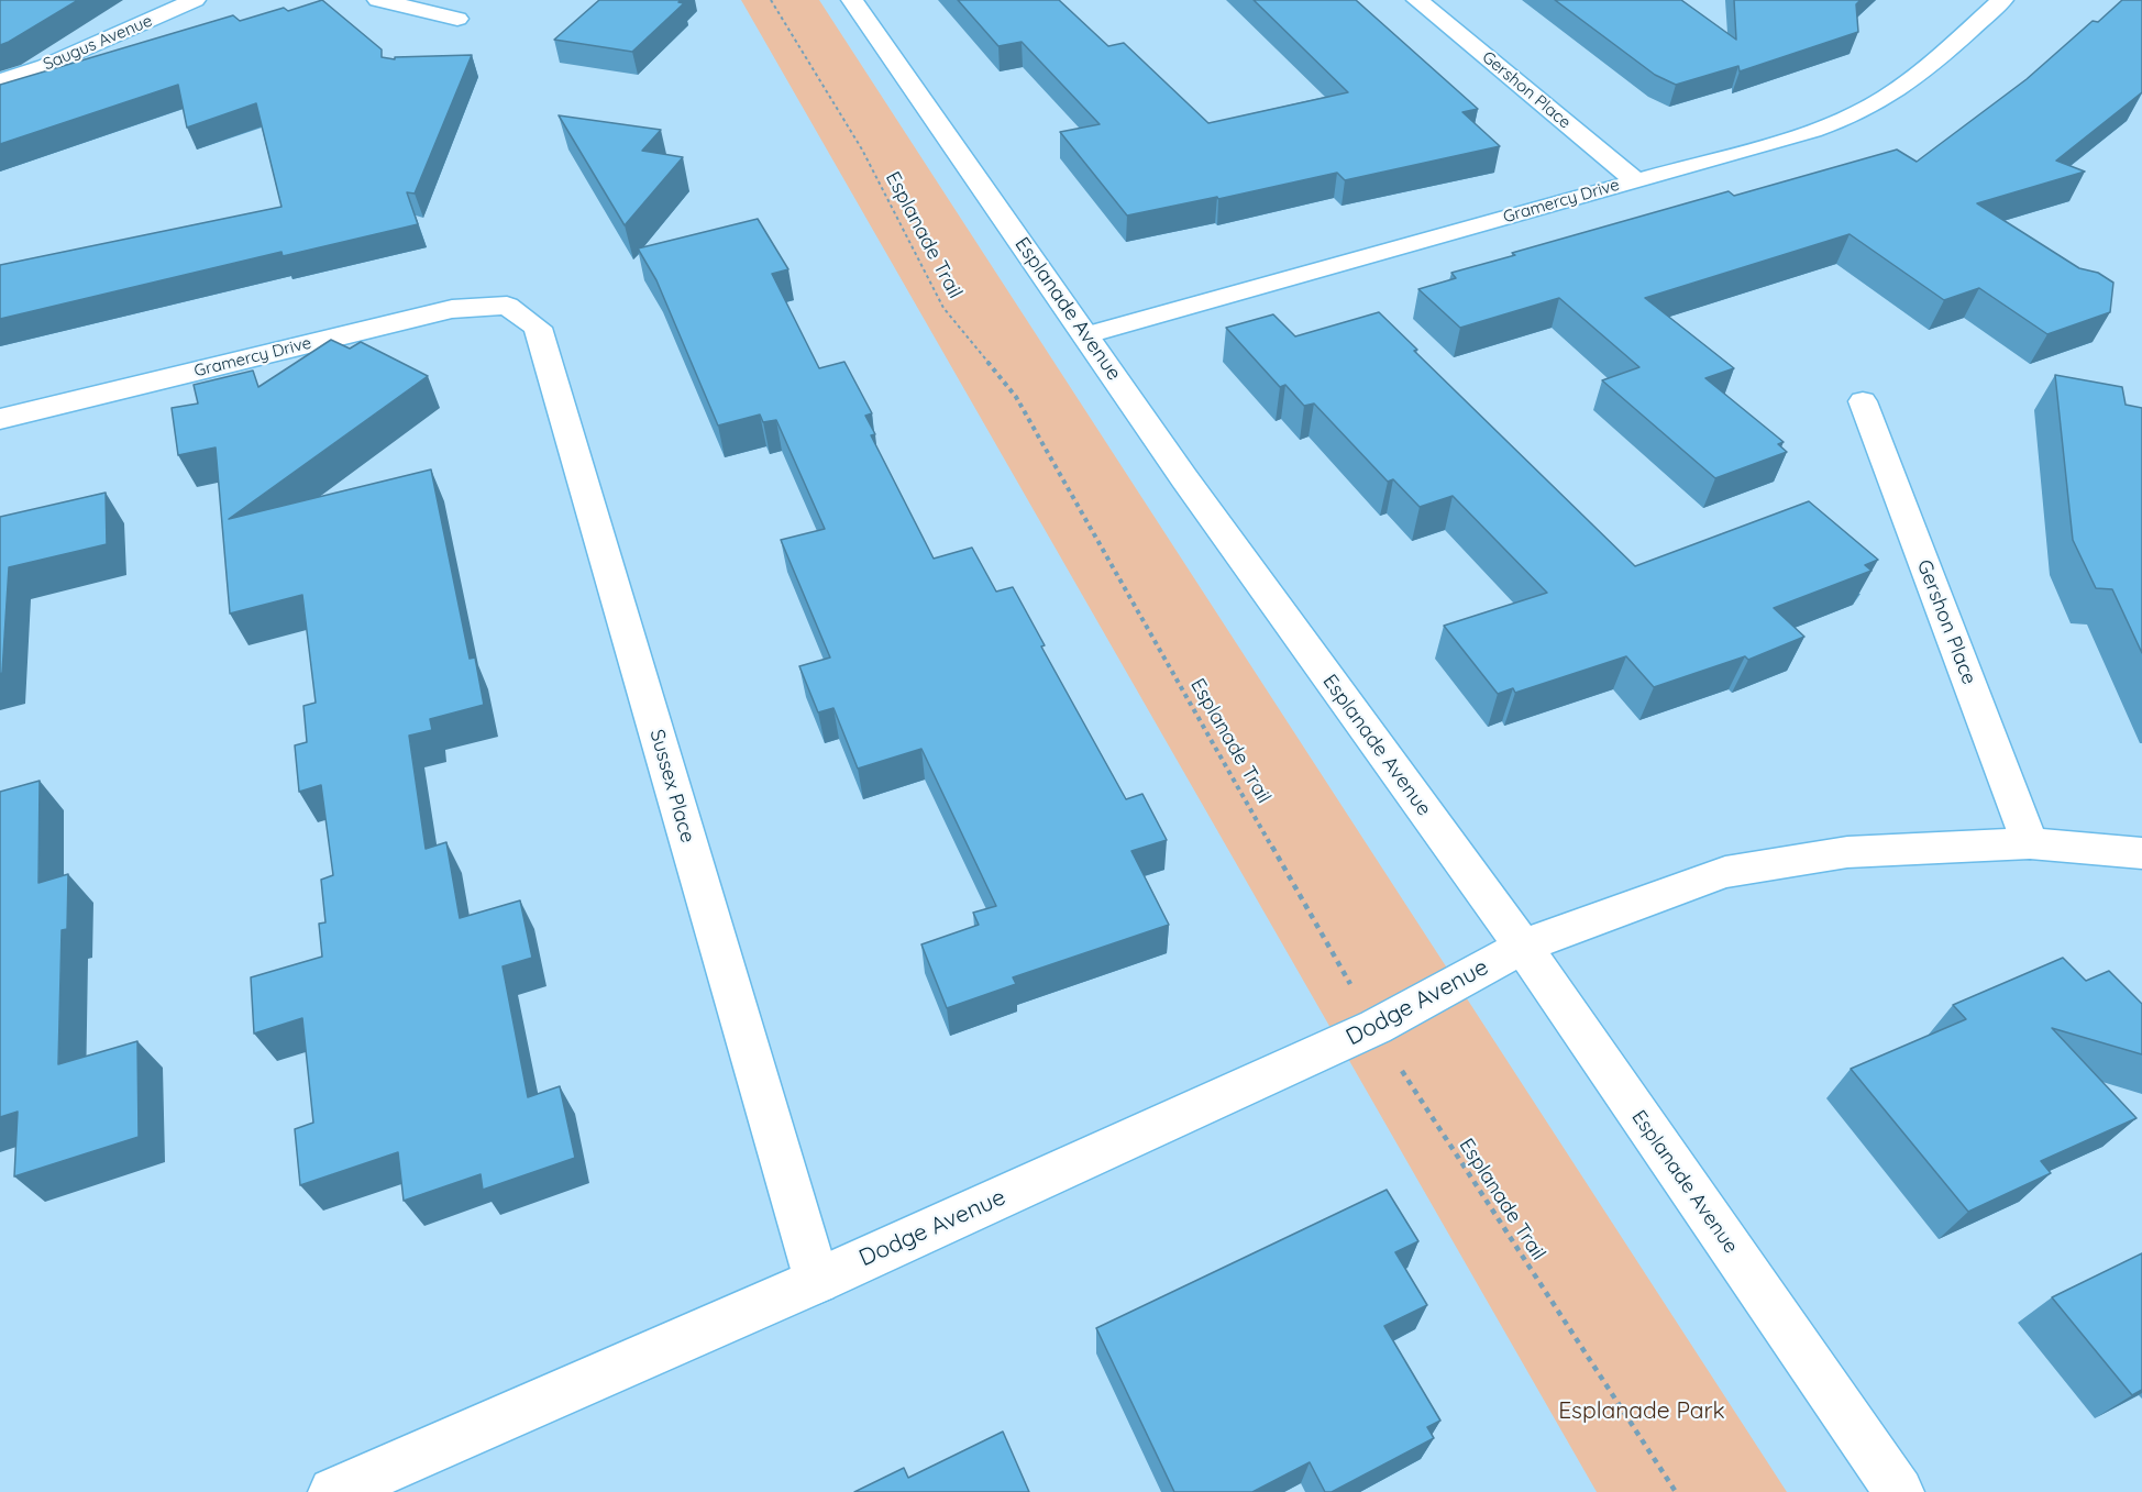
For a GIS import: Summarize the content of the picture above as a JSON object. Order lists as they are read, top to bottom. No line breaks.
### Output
{"streets":{"street":["Saugus Avenue","Gershon Place","Gramercy Drive","Esplanade Avenue","Sussex Place","Dodge Avenue"],"path":["Esplanade Trail"]},"crossings":[["Gershon Place","Gramercy Drive"],["Gershon Place","Dodge Avenue"],["Gramercy Drive","Esplanade Avenue"],["Gramercy Drive","Sussex Place"],["Esplanade Trail","Dodge Avenue"],["Esplanade Avenue","Dodge Avenue"],["Sussex Place","Dodge Avenue"]],"parks":["Esplanade Park"]}
